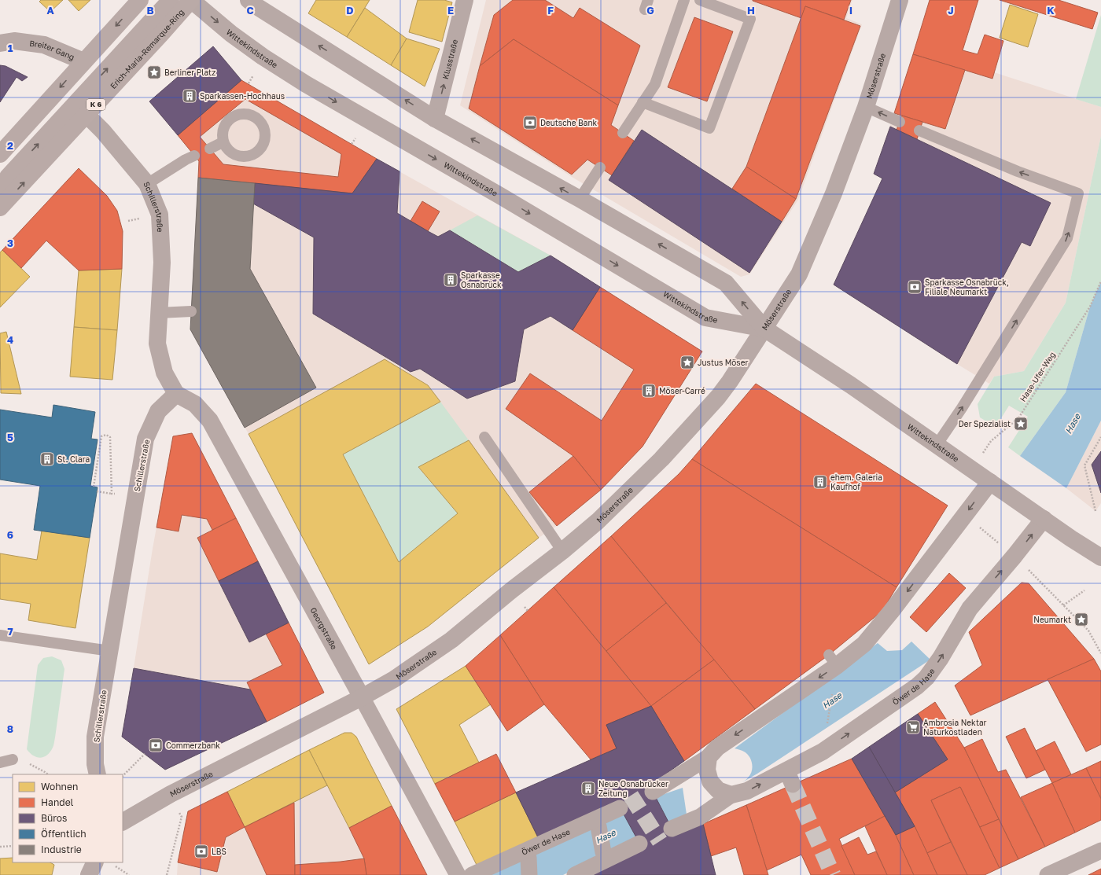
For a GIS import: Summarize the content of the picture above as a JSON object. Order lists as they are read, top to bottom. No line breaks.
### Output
{"streets":{"main road":["Erich-Maria-Remarque-Ring","K 6"],"street":["Wittekindstraße","Breiter Gang","Klusstraße","Möserstraße","Schillerstraße","Georgstraße","Öwer de Hase"],"path":["Hase-Ufer-Weg"]},"crossings":[["Wittekindstraße","Erich-Maria-Remarque-Ring"],["Wittekindstraße","Klusstraße"],["Wittekindstraße","Möserstraße"],["Wittekindstraße","Hase-Ufer-Weg"],["Wittekindstraße","Öwer de Hase"],["Erich-Maria-Remarque-Ring","Schillerstraße"],["Möserstraße","Georgstraße"],["Schillerstraße","Georgstraße"]],"one_way":["Klusstraße"],"water":["Hase"],"places":{"place":["Berliner Platz","Justus Möser","Der Spezialist","Neumarkt"],"building":["Sparkassen-Hochhaus","Sparkasse Osnabrück","Möser-Carré","St. Clara","ehem. Galeria Kaufhof","Neue Osnabrücker Zeitung"],"bank":["Deutsche Bank","Sparkasse Osnabrück, Filiale Neumarkt","Commerzbank","LBS"],"supermarket":["Ambrosia Nektar Naturkostladen"]},"legend":["Wohnen","Handel","Büros","Öffentlich","Industrie"],"grid":{"columns":["A","B","C","D","E","F","G","H","I","J","K"],"rows":["1","2","3","4","5","6","7","8"]}}
